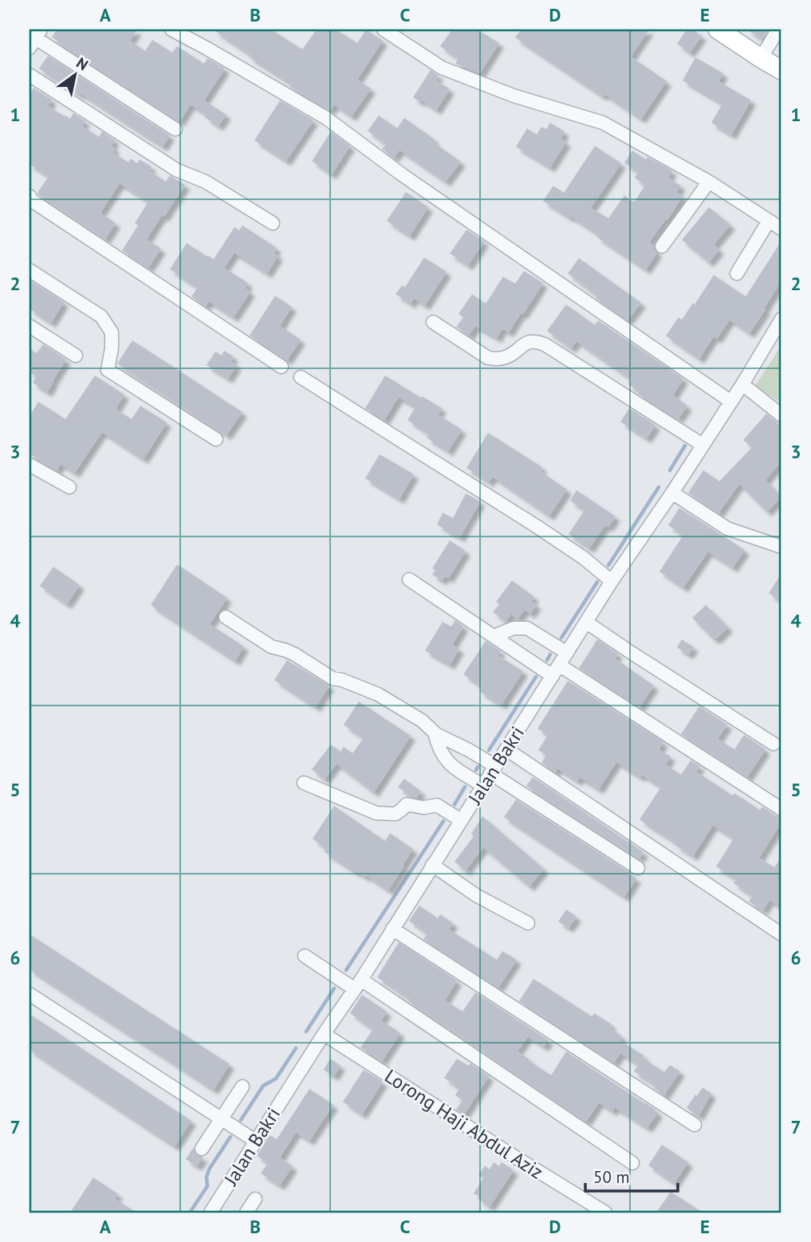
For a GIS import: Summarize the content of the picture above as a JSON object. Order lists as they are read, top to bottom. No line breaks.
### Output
{"streets":{"street":["Jalan Bakri","Lorong Haji Abdul Aziz"]},"crossings":[["Jalan Bakri","Lorong Haji Abdul Aziz"]],"scale_bar":"50 m","north":"top right","grid":{"columns":["A","B","C","D","E"],"rows":["1","2","3","4","5","6","7"]}}
